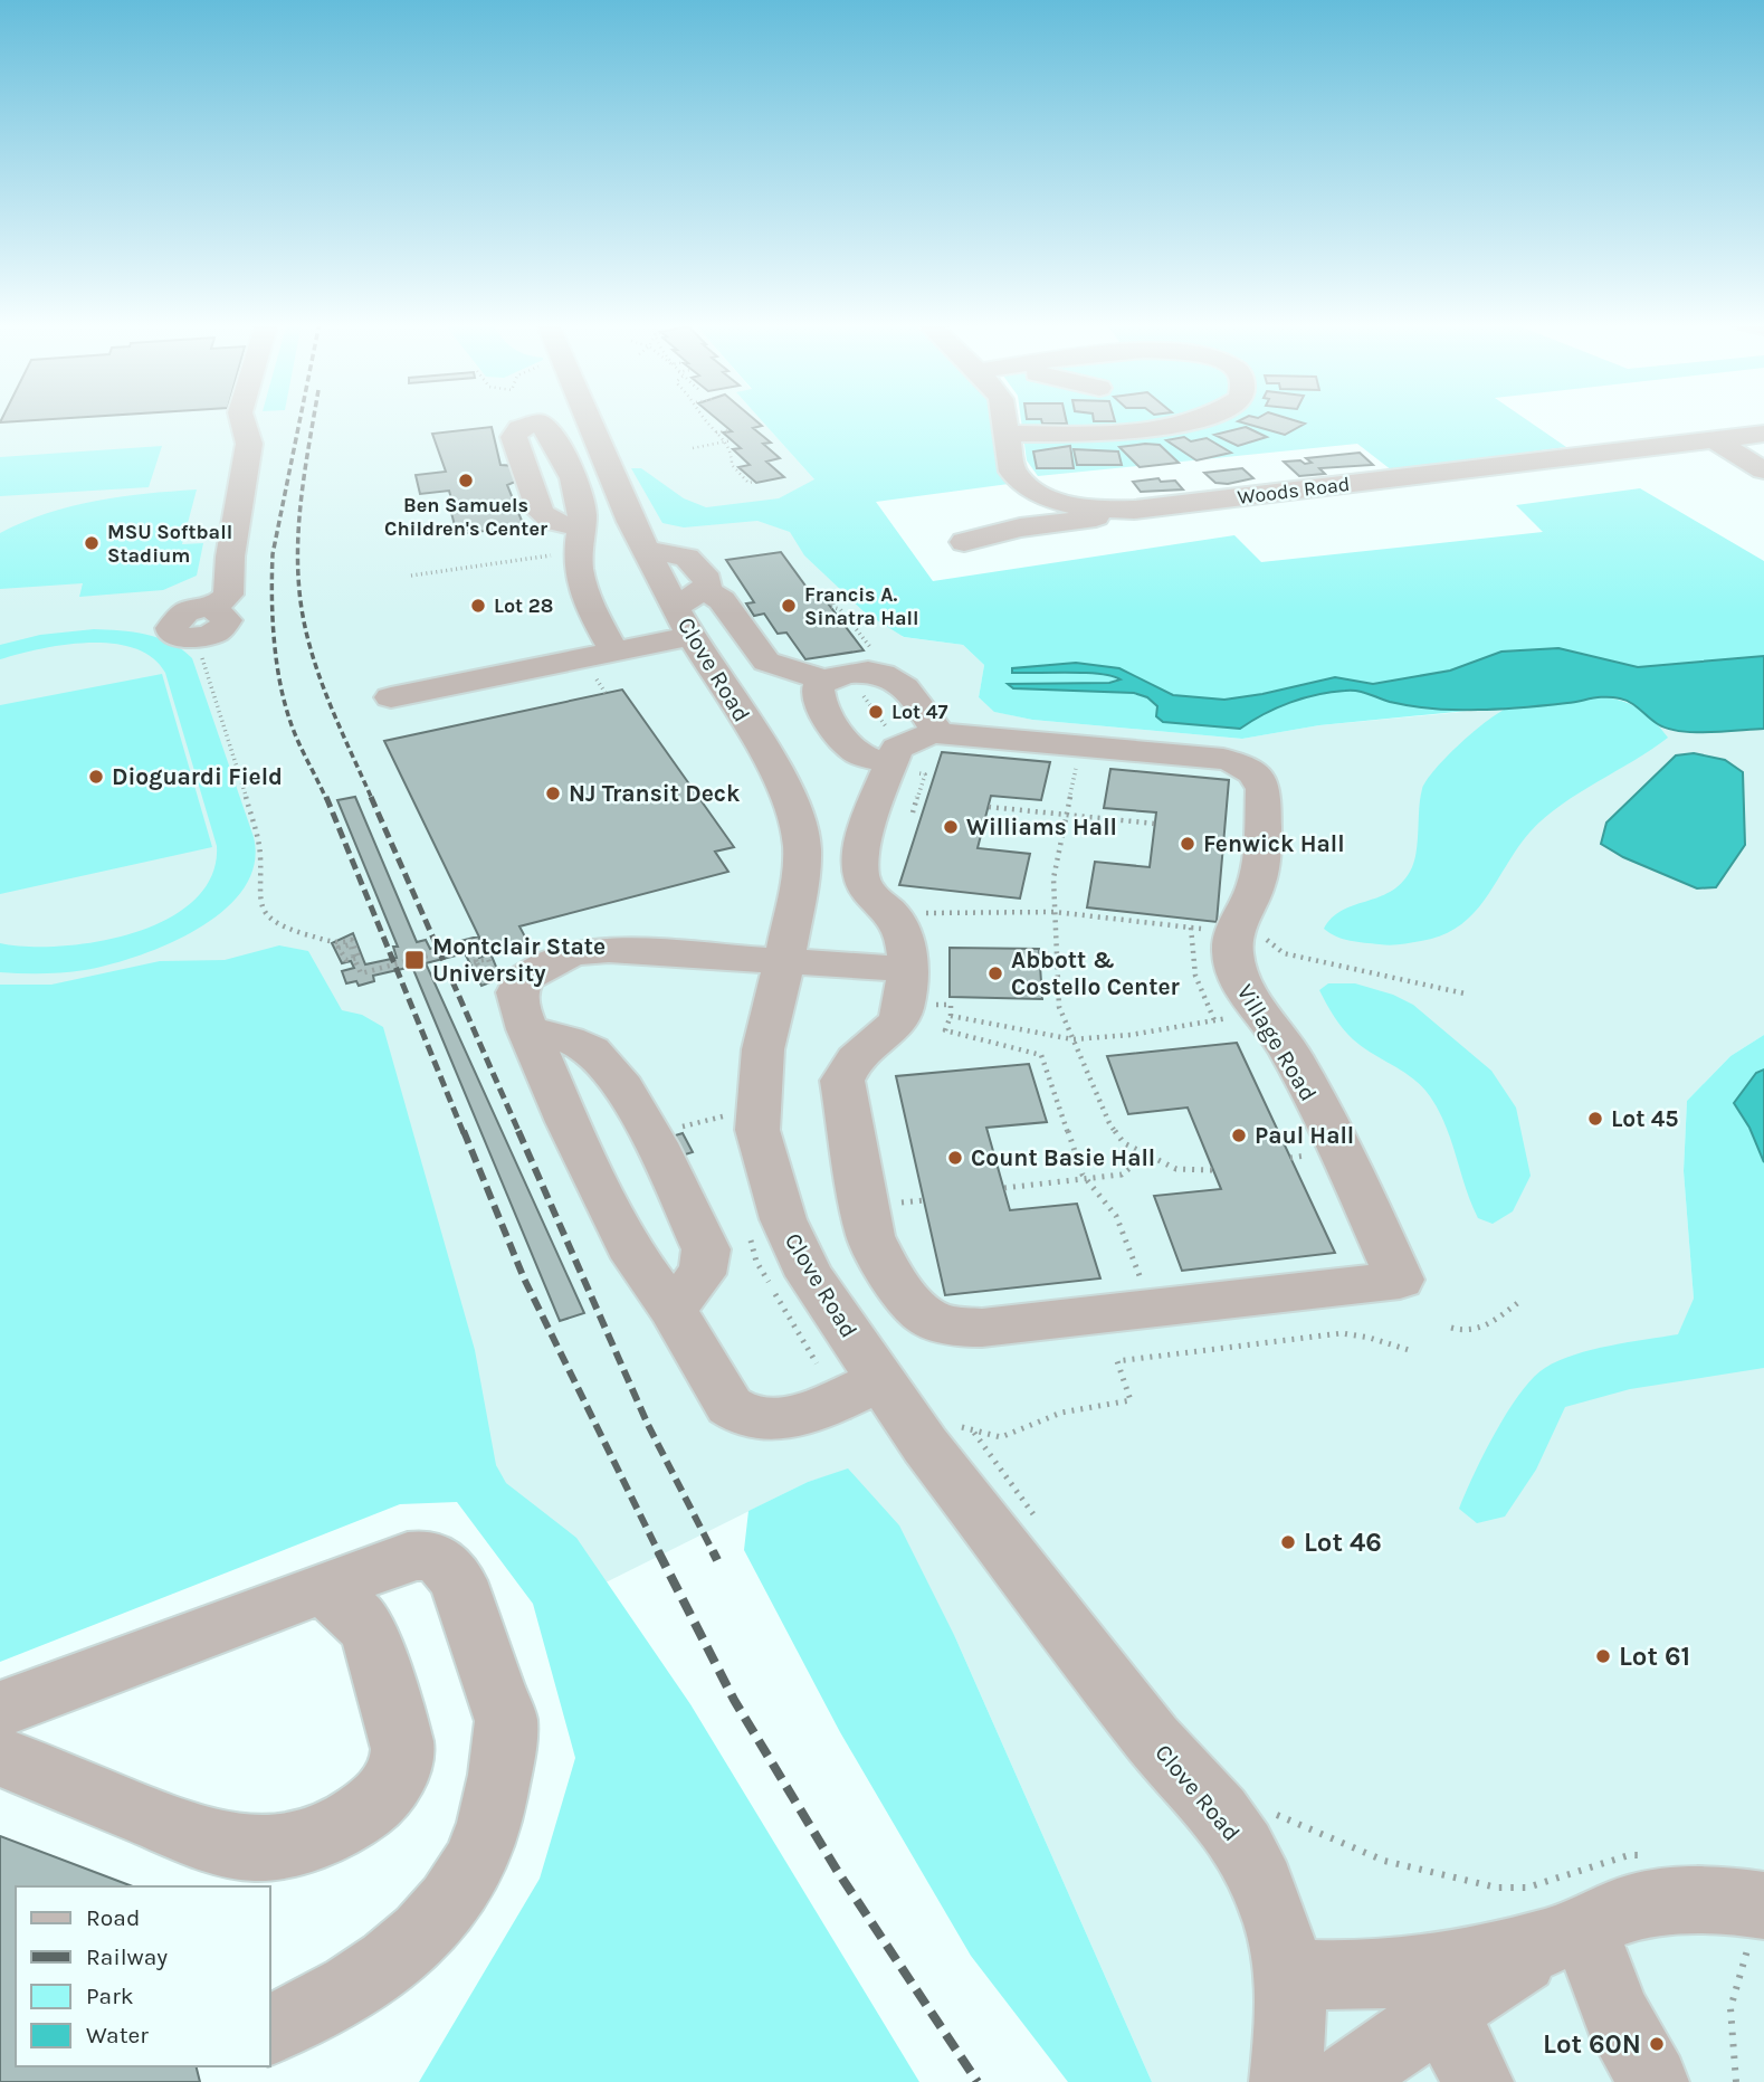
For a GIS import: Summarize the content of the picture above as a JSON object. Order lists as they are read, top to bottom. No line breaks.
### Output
{"streets":{"street":["Woods Road","Clove Road","Village Road"]},"places":{"other":["Ben Samuels Children's Center","MSU Softball Stadium","Lot 28","Francis A. Sinatra Hall","Lot 47","Dioguardi Field","NJ Transit Deck","Williams Hall","Fenwick Hall","Abbott & Costello Center","Lot 45","Paul Hall","Count Basie Hall","Lot 46","Lot 61","Lot 60N"],"transit":["Montclair State University"]},"legend":["Road","Railway","Park","Water"]}
